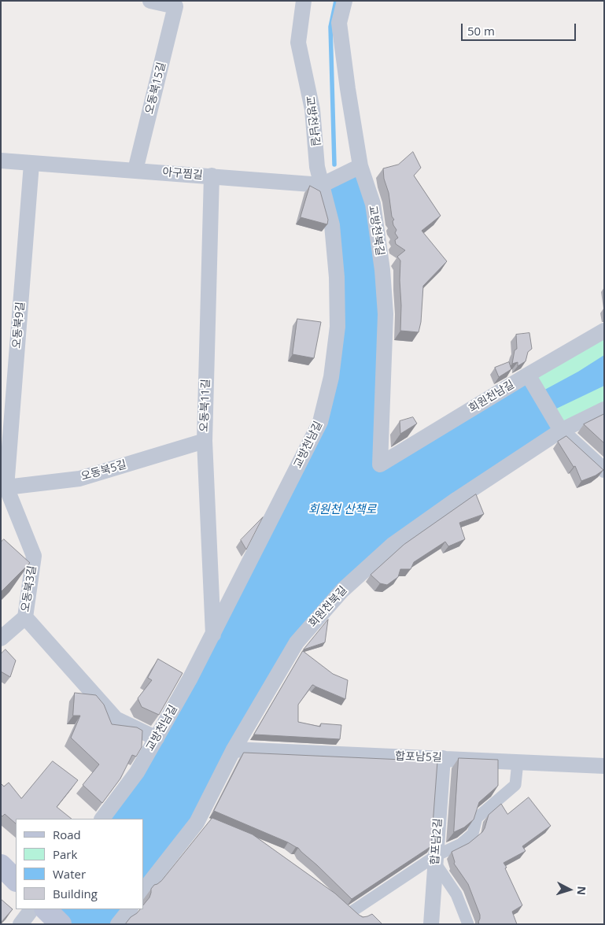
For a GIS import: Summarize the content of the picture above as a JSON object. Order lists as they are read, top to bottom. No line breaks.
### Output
{"streets":{"street":["오동북15길","교방천남길","아구찜길","교방천북길","오동북9길","회원천남길","오동북11길","오동북5길","오동북3길","회원천북길","합포남5길","합포남2길"]},"crossings":[["오동북15길","아구찜길"],["교방천남길","아구찜길"],["교방천남길","오동북11길"],["아구찜길","오동북9길"],["아구찜길","오동북11길"],["교방천북길","회원천남길"],["오동북9길","오동북5길"],["오동북9길","오동북3길"],["오동북11길","오동북5길"],["오동북5길","오동북3길"],["회원천북길","합포남5길"],["합포남5길","합포남2길"]],"water":["회원천 산책로"],"legend":["Road","Park","Water","Building"],"scale_bar":"50 m","north":"right"}
